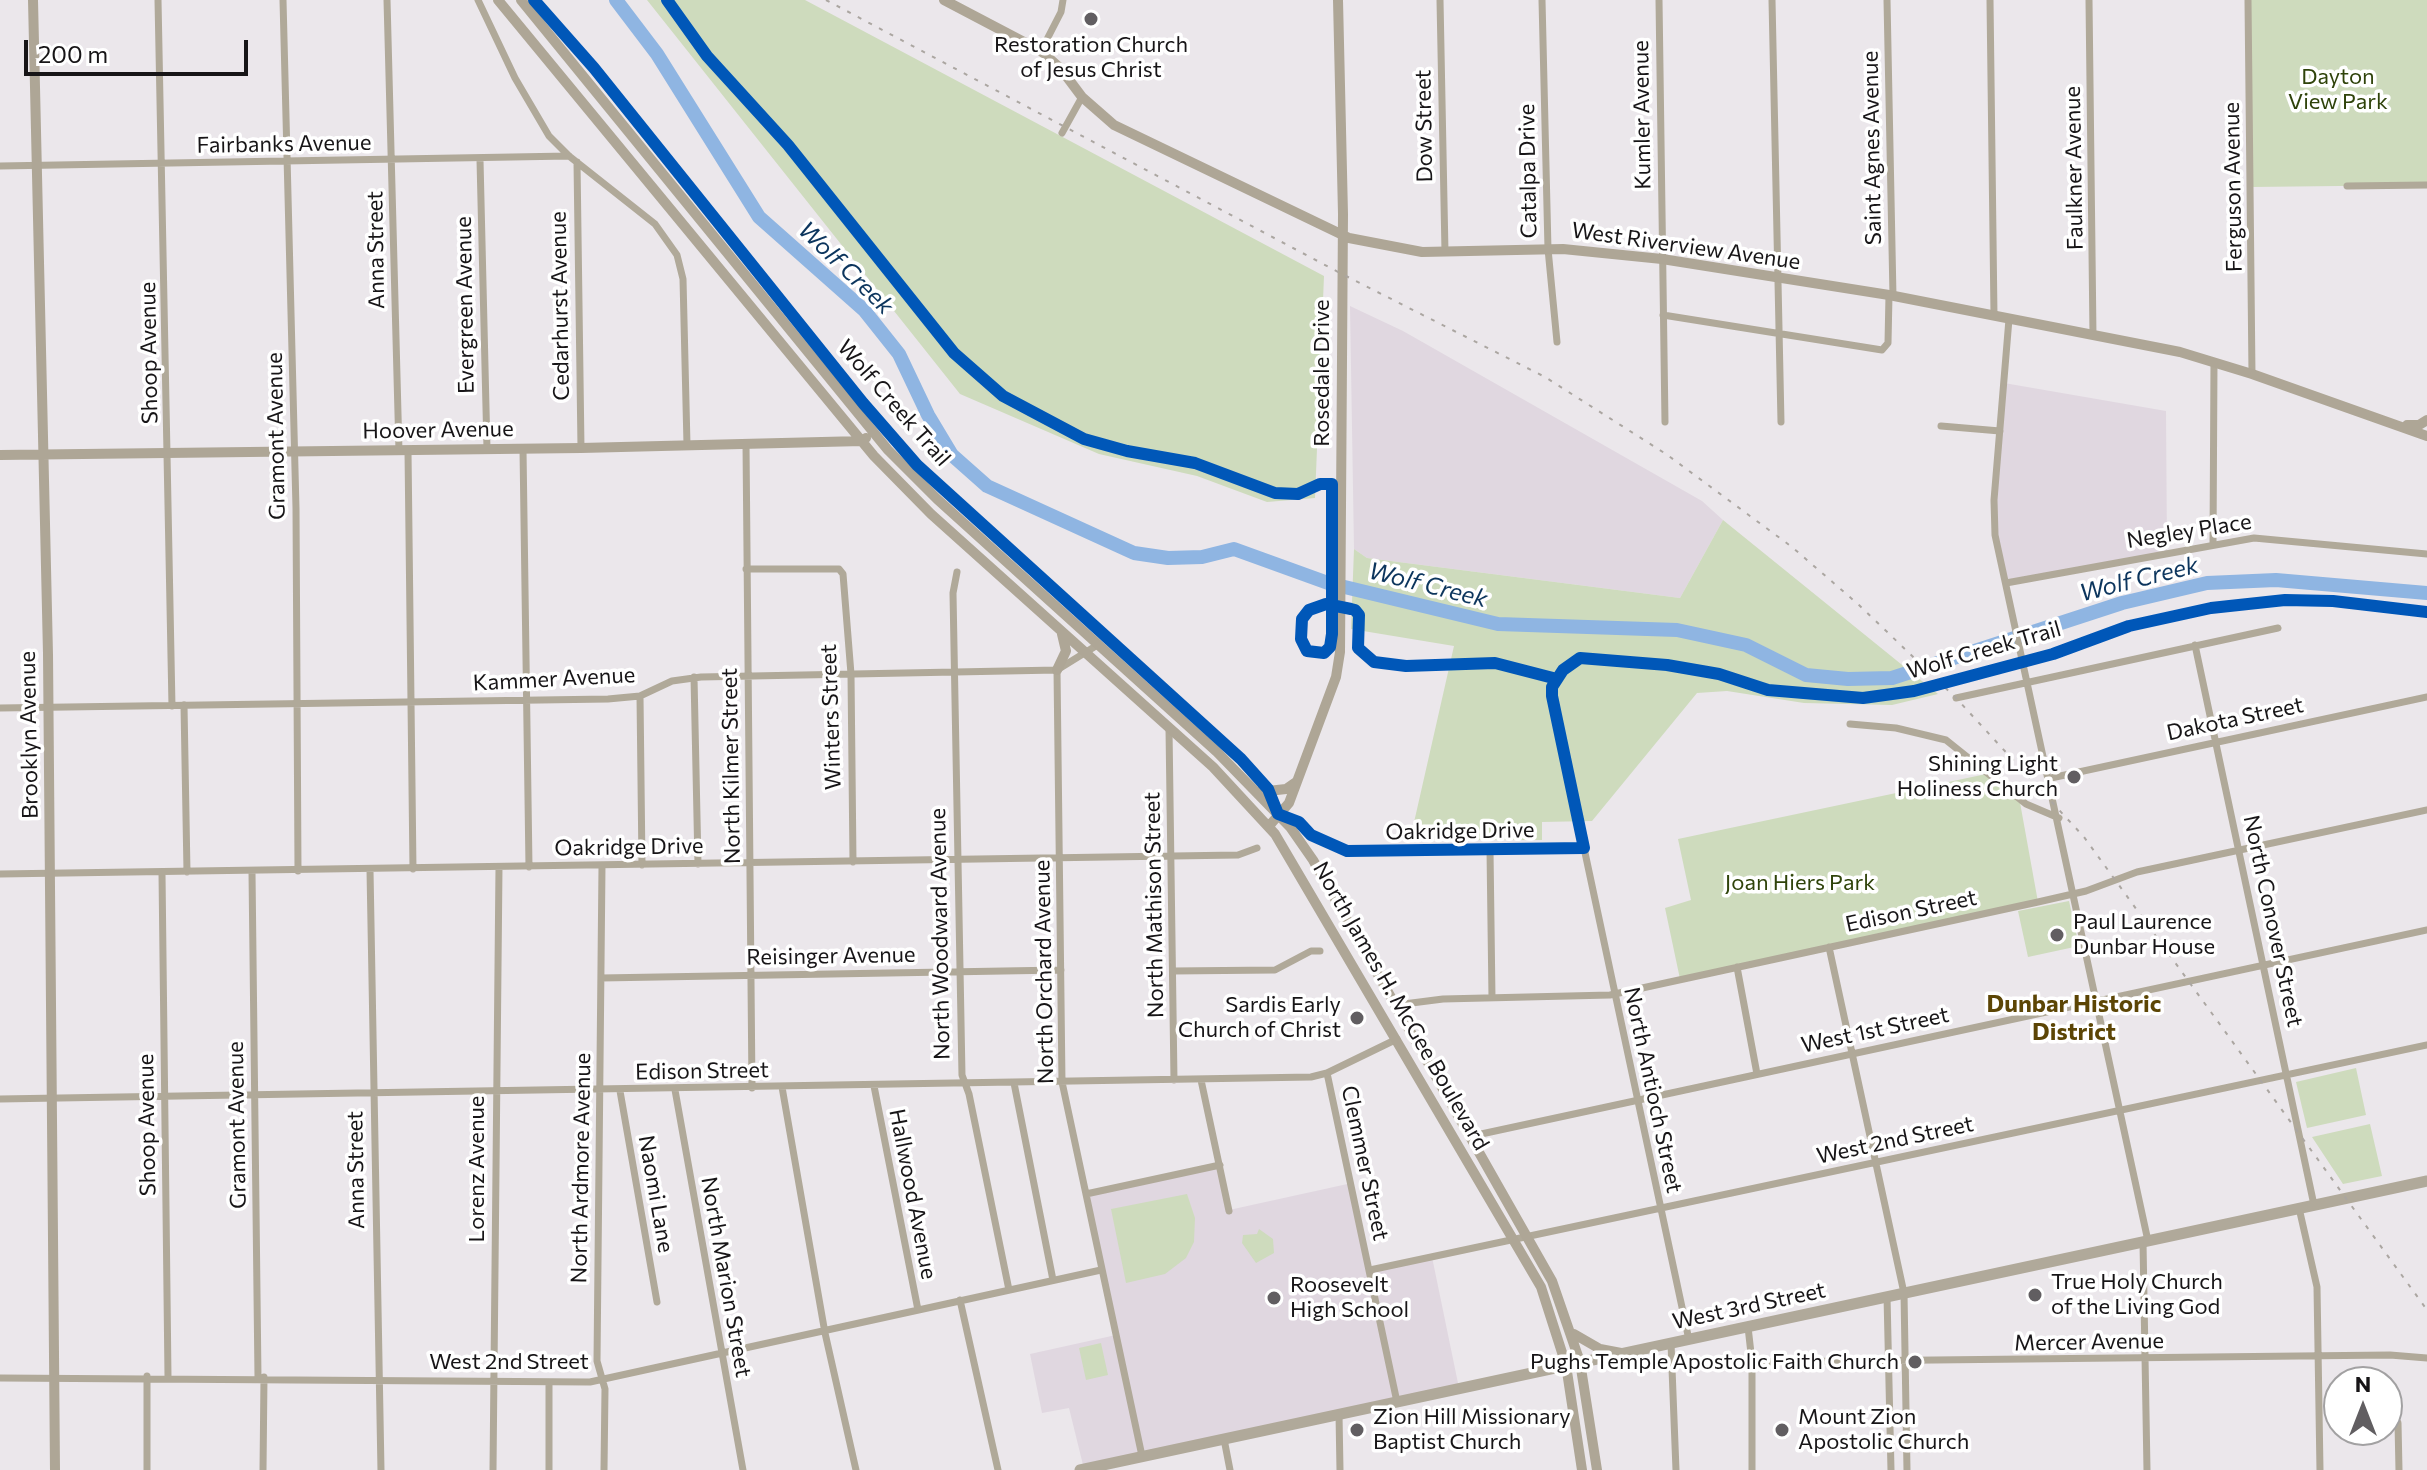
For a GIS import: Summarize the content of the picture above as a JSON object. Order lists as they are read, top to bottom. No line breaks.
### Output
{"streets":{"main road":["West 3rd Street"],"street":["Kumler Avenue","Dow Street","Fairbanks Avenue","Saint Agnes Avenue","Faulkner Avenue","Catalpa Drive","Ferguson Avenue","West Riverview Avenue","Anna Street","Evergreen Avenue","Cedarhurst Avenue","Shoop Avenue","Rosedale Drive","Hoover Avenue","Gramont Avenue","Negley Place","Kammer Avenue","Winters Street","Dakota Street","Brooklyn Avenue","North Kilmer Street","Oakridge Drive","North Mathison Street","Edison Street","North Conover Street","North Woodward Avenue","Reisinger Avenue","North Orchard Avenue","North James H. McGee Boulevard","West 1st Street","North Antioch Street","West 2nd Street","Clemmer Street","North Ardmore Avenue","Lorenz Avenue","Naomi Lane","Hallwood Avenue","North Marion Street","Mercer Avenue"],"cycle path":["Wolf Creek Trail"]},"crossings":[["Kumler Avenue","West Riverview Avenue"],["Dow Street","West Riverview Avenue"],["Fairbanks Avenue","Anna Street"],["Fairbanks Avenue","Evergreen Avenue"],["Fairbanks Avenue","Shoop Avenue"],["Fairbanks Avenue","Gramont Avenue"],["Fairbanks Avenue","Brooklyn Avenue"],["Saint Agnes Avenue","West Riverview Avenue"],["Faulkner Avenue","West Riverview Avenue"],["Catalpa Drive","West Riverview Avenue"],["Ferguson Avenue","West Riverview Avenue"],["West Riverview Avenue","Rosedale Drive"],["Anna Street","Hoover Avenue"],["Anna Street","Kammer Avenue"],["Anna Street","Oakridge Drive"],["Anna Street","Edison Street"],["Anna Street","West 2nd Street"],["Evergreen Avenue","Hoover Avenue"],["Cedarhurst Avenue","Hoover Avenue"],["Shoop Avenue","Hoover Avenue"],["Shoop Avenue","Kammer Avenue"],["Shoop Avenue","Oakridge Drive"],["Shoop Avenue","Edison Street"],["Shoop Avenue","West 2nd Street"],["Rosedale Drive","North James H. McGee Boulevard"],["Hoover Avenue","Gramont Avenue"],["Hoover Avenue","Brooklyn Avenue"],["Hoover Avenue","North Kilmer Street"],["Hoover Avenue","North James H. McGee Boulevard"],["Gramont Avenue","Kammer Avenue"],["Gramont Avenue","Oakridge Drive"],["Gramont Avenue","Edison Street"],["Gramont Avenue","West 2nd Street"],["Kammer Avenue","Winters Street"],["Kammer Avenue","Brooklyn Avenue"],["Kammer Avenue","North Kilmer Street"],["Kammer Avenue","North Woodward Avenue"],["Kammer Avenue","North Orchard Avenue"],["Kammer Avenue","North James H. McGee Boulevard"],["Winters Street","North Kilmer Street"],["Winters Street","Oakridge Drive"],["Dakota Street","North Conover Street"],["Brooklyn Avenue","Oakridge Drive"],["Brooklyn Avenue","Edison Street"],["Brooklyn Avenue","West 2nd Street"],["North Kilmer Street","Oakridge Drive"],["North Kilmer Street","Edison Street"],["North Kilmer Street","Reisinger Avenue"],["Oakridge Drive","North Mathison Street"],["Oakridge Drive","North Woodward Avenue"],["Oakridge Drive","North Orchard Avenue"],["Oakridge Drive","North Antioch Street"],["Oakridge Drive","North Ardmore Avenue"],["Oakridge Drive","Lorenz Avenue"],["North Mathison Street","Edison Street"],["North Mathison Street","North James H. McGee Boulevard"],["Edison Street","North Conover Street"],["Edison Street","North Woodward Avenue"],["Edison Street","North Orchard Avenue"],["Edison Street","North James H. McGee Boulevard"],["Edison Street","North Antioch Street"],["Edison Street","Clemmer Street"],["Edison Street","North Ardmore Avenue"],["Edison Street","Lorenz Avenue"],["Edison Street","Naomi Lane"],["Edison Street","Hallwood Avenue"],["Edison Street","North Marion Street"],["North Conover Street","West 1st Street"],["North Conover Street","West 2nd Street"],["North Conover Street","West 3rd Street"],["North Woodward Avenue","Reisinger Avenue"],["North Woodward Avenue","West 2nd Street"],["Reisinger Avenue","North Orchard Avenue"],["Reisinger Avenue","North Ardmore Avenue"],["North Orchard Avenue","West 2nd Street"],["North Orchard Avenue","West 3rd Street"],["North James H. McGee Boulevard","West 1st Street"],["North James H. McGee Boulevard","West 2nd Street"],["North James H. McGee Boulevard","West 3rd Street"],["West 1st Street","North Antioch Street"],["North Antioch Street","West 2nd Street"],["North Antioch Street","West 3rd Street"],["West 2nd Street","Clemmer Street"],["West 2nd Street","North Ardmore Avenue"],["West 2nd Street","Lorenz Avenue"],["West 2nd Street","Hallwood Avenue"],["West 2nd Street","North Marion Street"],["Clemmer Street","West 3rd Street"]],"districts":["Dunbar Historic District"],"water":["Wolf Creek"],"parks":["Dayton View Park","Joan Hiers Park"],"places":["Restoration Church of Jesus Christ","Shining Light Holiness Church","Paul Laurence Dunbar House","Sardis Early Church of Christ","True Holy Church of the Living God","Roosevelt High School","Pughs Temple Apostolic Faith Church","Zion Hill Missionary Baptist Church","Mount Zion Apostolic Church"],"scale_bar":"200 m","north":"top"}
